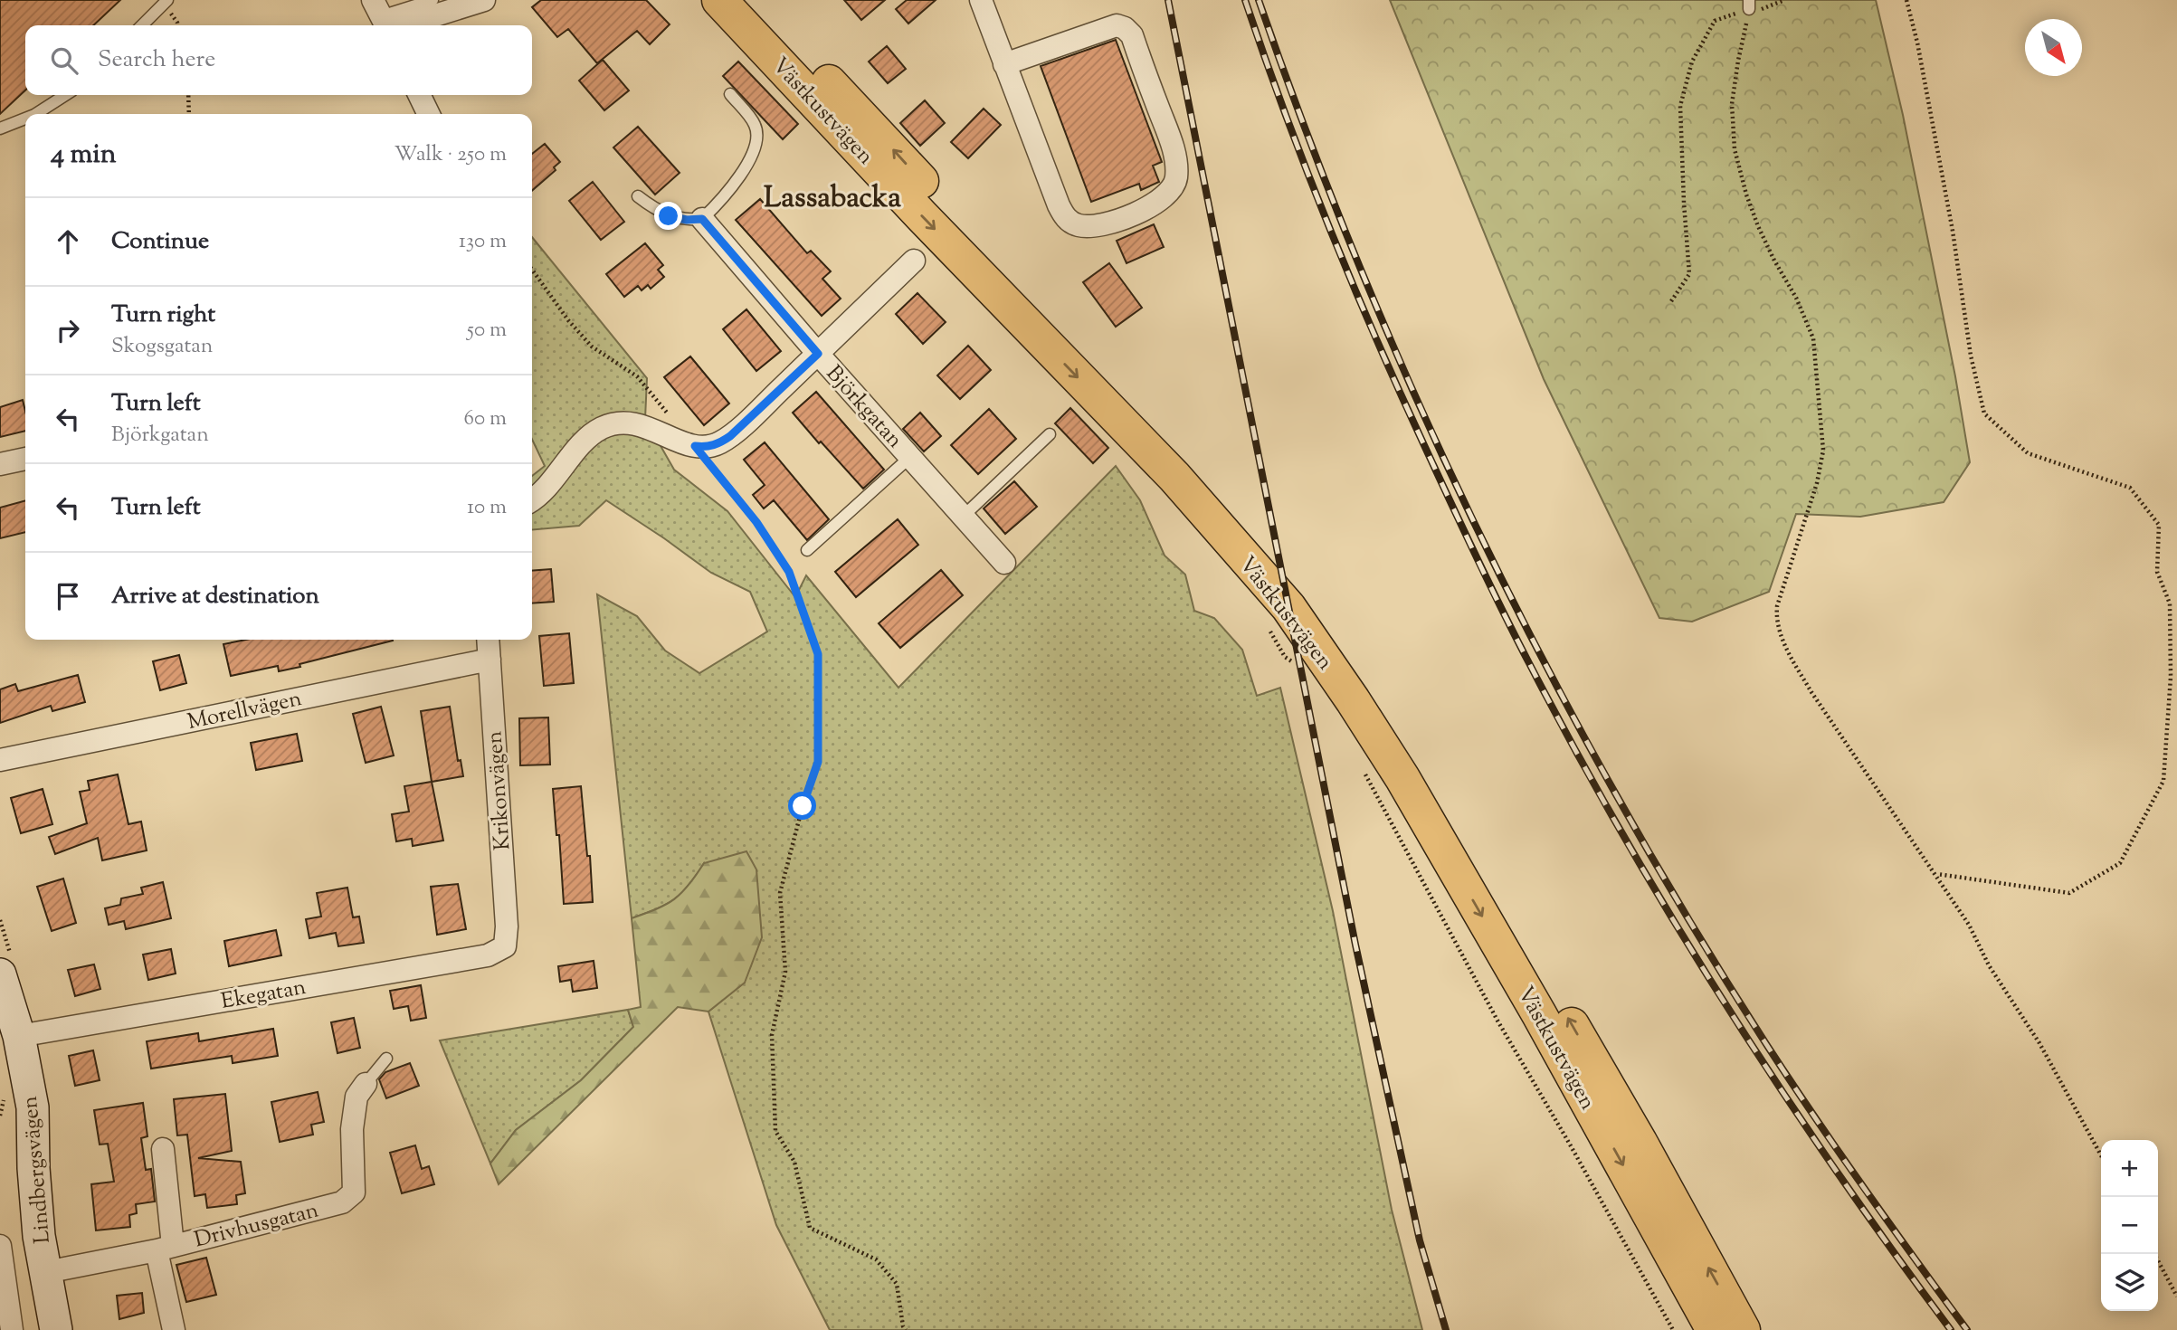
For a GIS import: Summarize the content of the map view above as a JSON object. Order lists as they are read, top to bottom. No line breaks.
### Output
{"streets":{"main road":["Västkustvägen"],"street":["Björkgatan","Morellvägen","Krikonvägen","Ekegatan","Lindbergsvägen","Drivhusgatan"]},"crossings":[["Morellvägen","Krikonvägen"],["Krikonvägen","Ekegatan"],["Ekegatan","Lindbergsvägen"],["Lindbergsvägen","Drivhusgatan"]],"districts":["Lassabacka"],"north":"bottom right","page":{"search":"Search here","heading":["4 min","Walk · 250 m"],"list":[["Continue","130 m"],["Turn right","Skogsgatan","50 m"],["Turn left","Björkgatan","60 m"],["Turn left","10 m"],"Arrive at destination"],"map_buttons":["+","−"]}}
